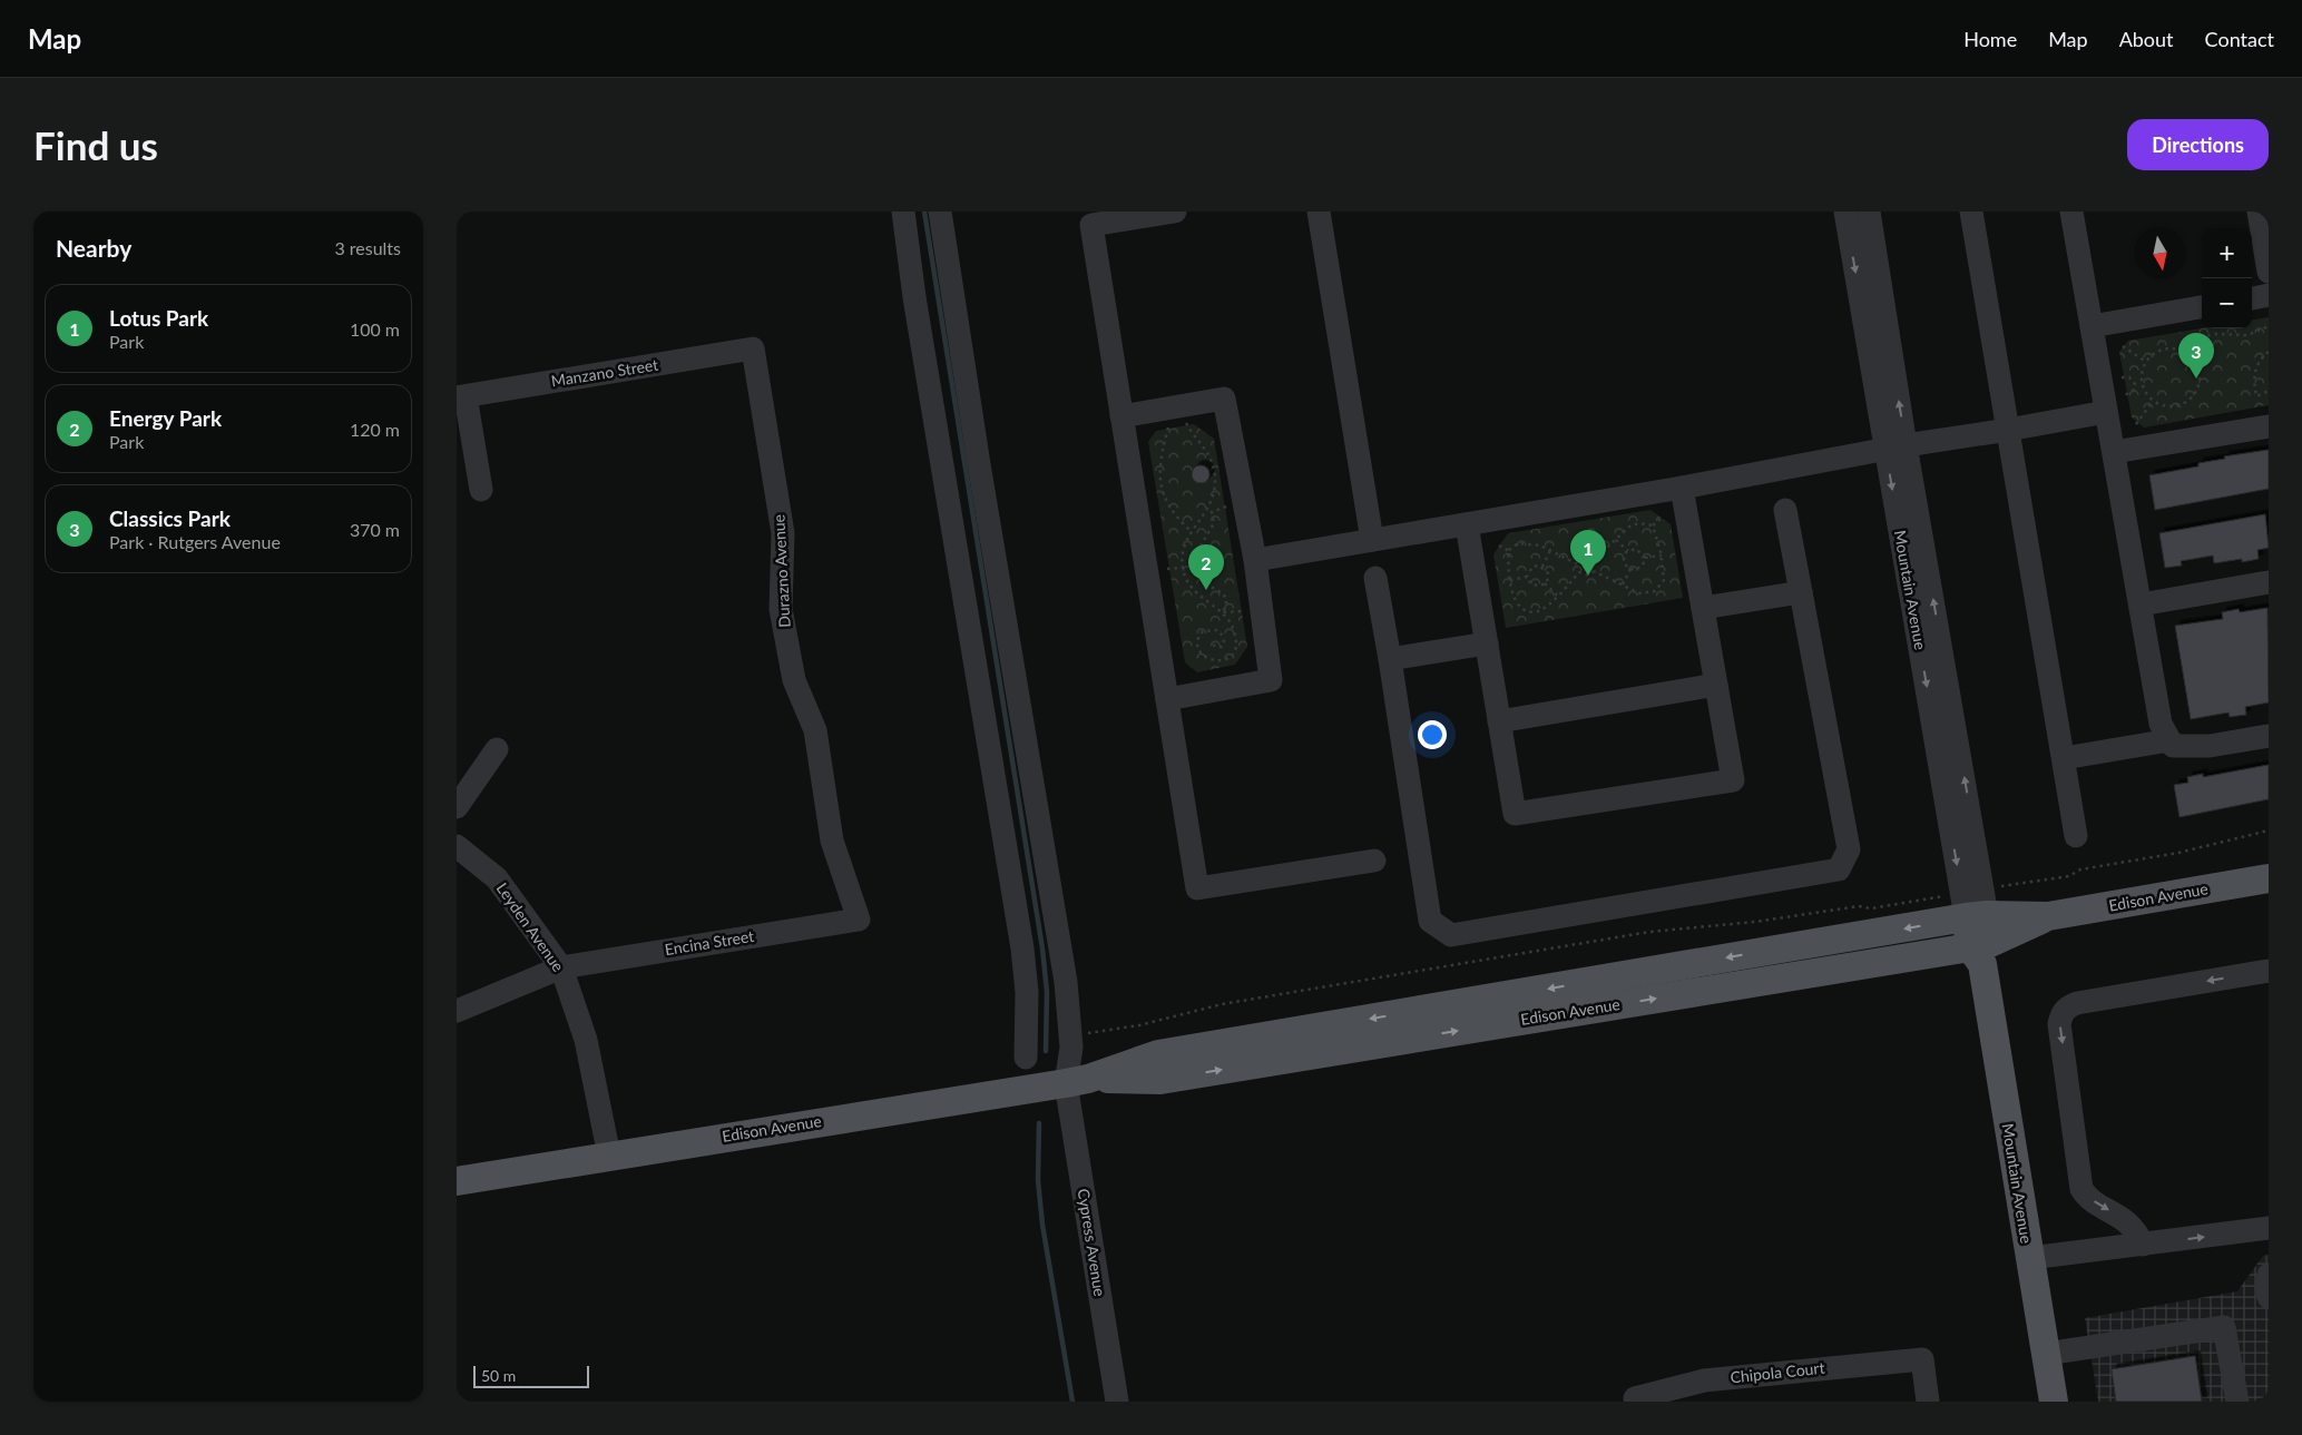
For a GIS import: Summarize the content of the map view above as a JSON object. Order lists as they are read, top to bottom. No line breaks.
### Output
{"streets":{"main road":["Mountain Avenue","Edison Avenue"],"street":["Manzano Street","Durazno Avenue","Leyden Avenue","Encina Street","Cypress Avenue","Chipola Court"]},"crossings":[["Manzano Street","Durazno Avenue"],["Durazno Avenue","Encina Street"],["Mountain Avenue","Edison Avenue"],["Edison Avenue","Leyden Avenue"],["Edison Avenue","Cypress Avenue"],["Leyden Avenue","Encina Street"]],"scale_bar":"50 m","north":"bottom","page":{"header":"Map","nav":["Home","Map","About","Contact"],"buttons":"Directions","title":"Find us","heading":["Nearby","3 results"],"map_buttons":["+","−"],"list":[{"mark":"1","name":"Lotus Park","note":"Park","value":"100 m"},{"mark":"2","name":"Energy Park","note":"Park","value":"120 m"},{"mark":"3","name":"Classics Park","note":"Park · Rutgers Avenue","value":"370 m"}],"pins":["3","1","2"],"scale":"50 m"}}
